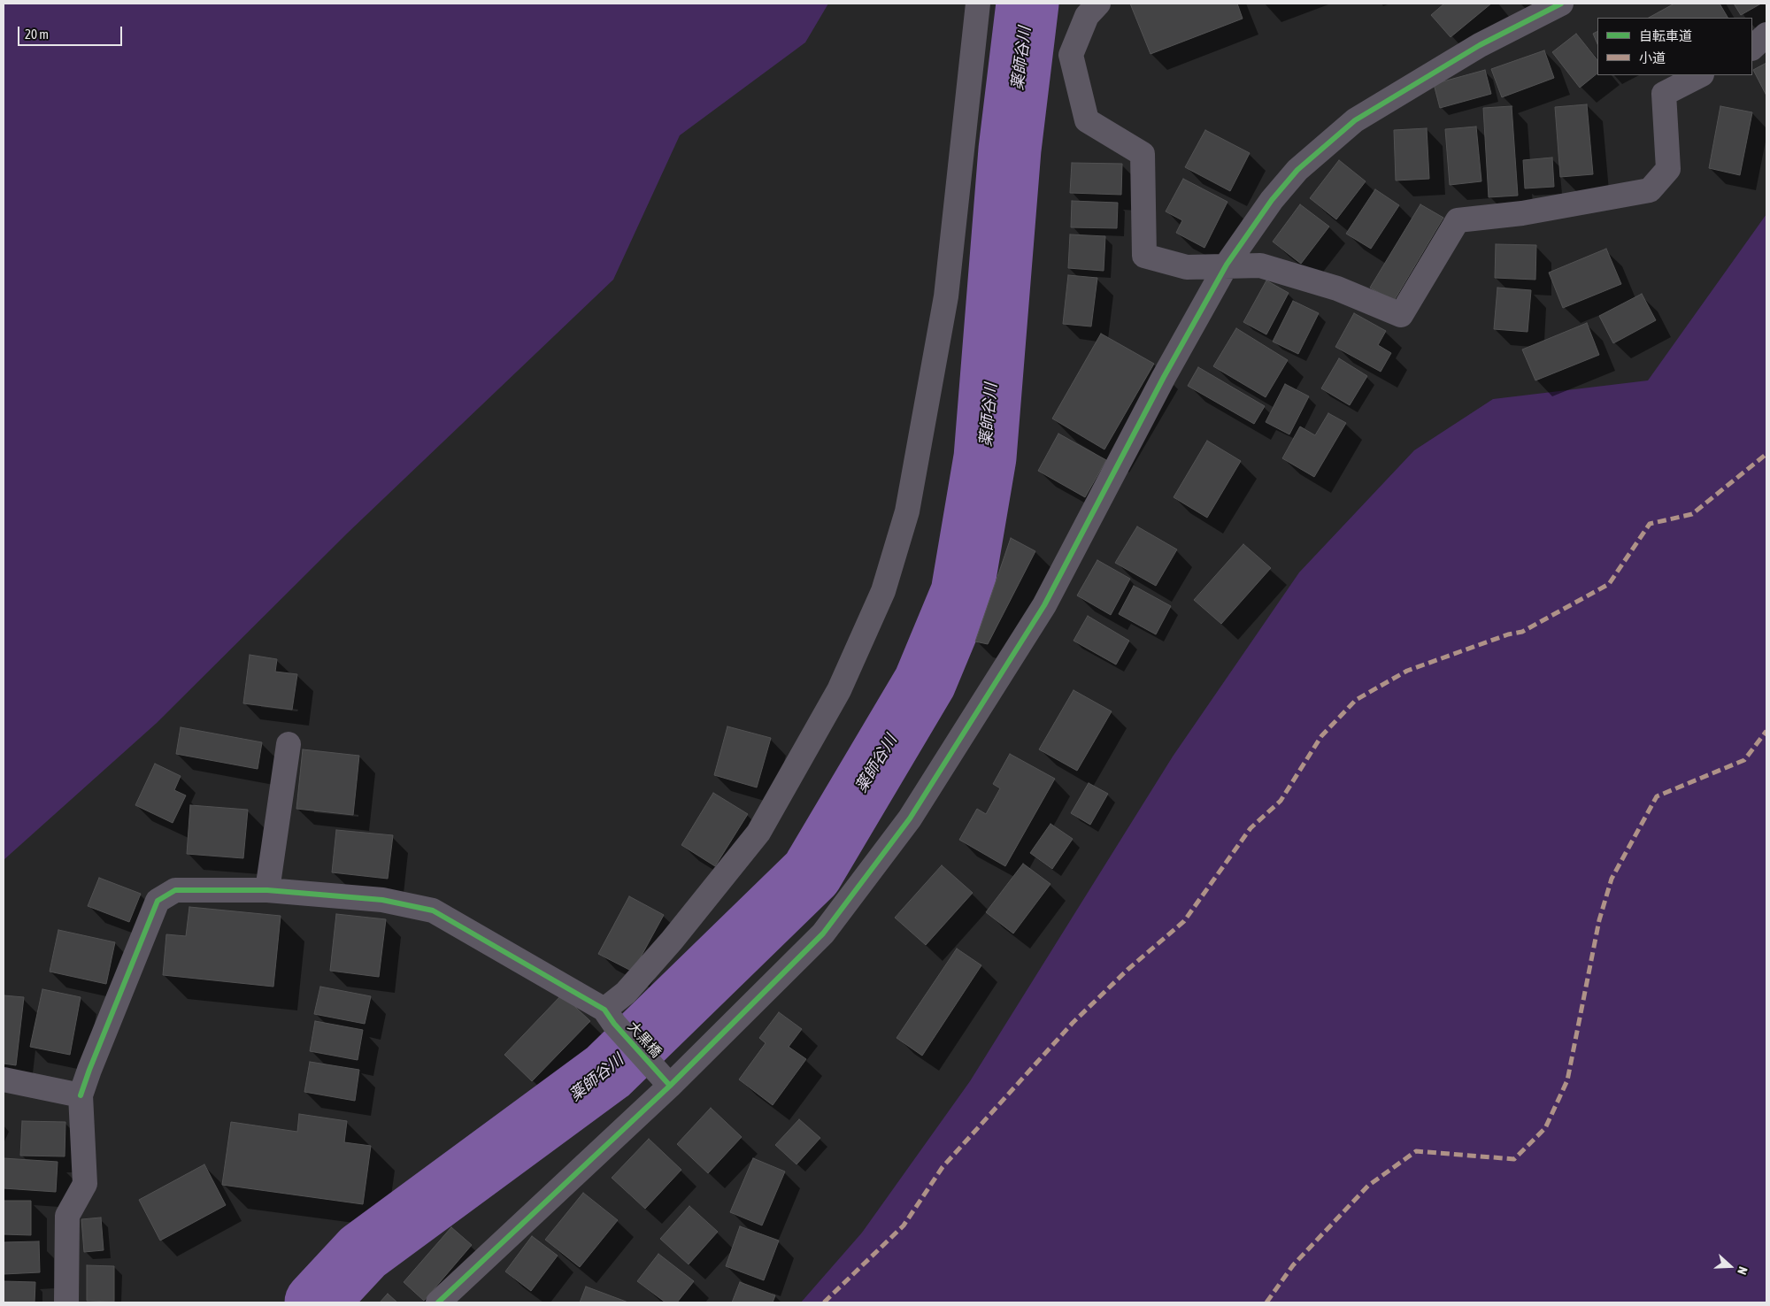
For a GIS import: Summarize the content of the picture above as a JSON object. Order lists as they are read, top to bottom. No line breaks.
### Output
{"streets":{"street":["大黒橋"]},"water":["薬師谷川"],"legend":["自転車道","小道"],"scale_bar":"20 m","north":"right"}
